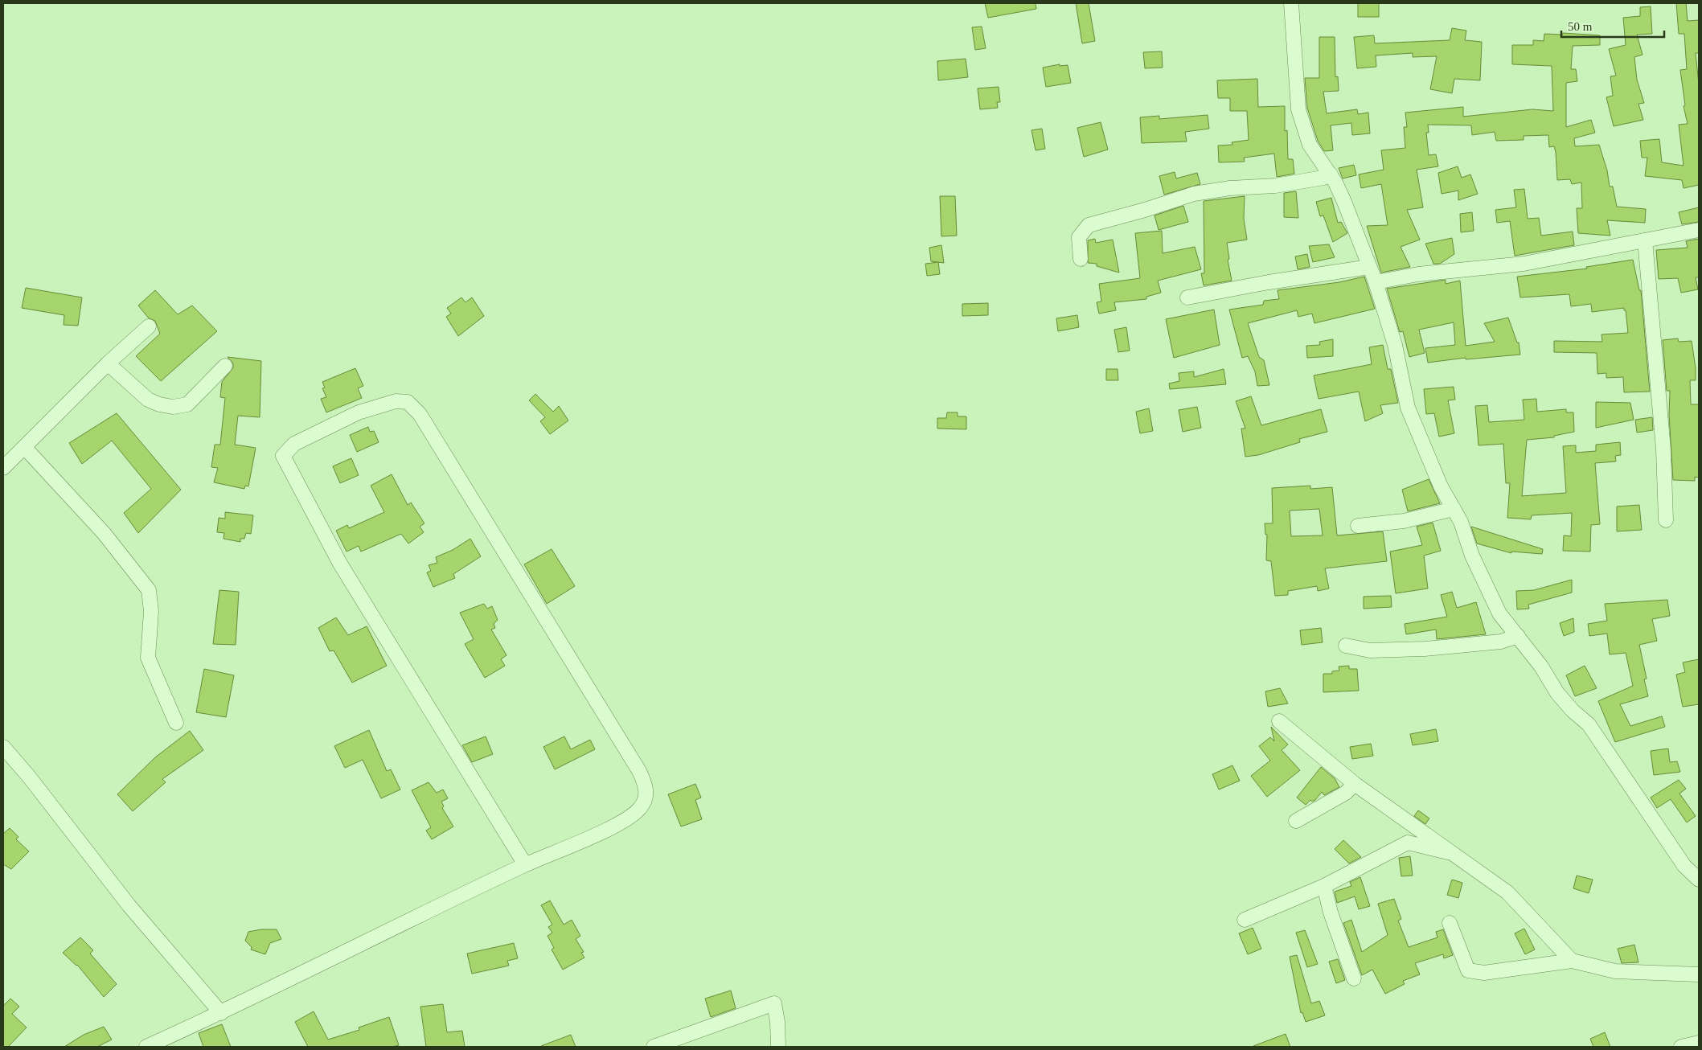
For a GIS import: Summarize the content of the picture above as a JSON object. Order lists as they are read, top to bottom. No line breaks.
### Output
{"scale_bar":"50 m"}
